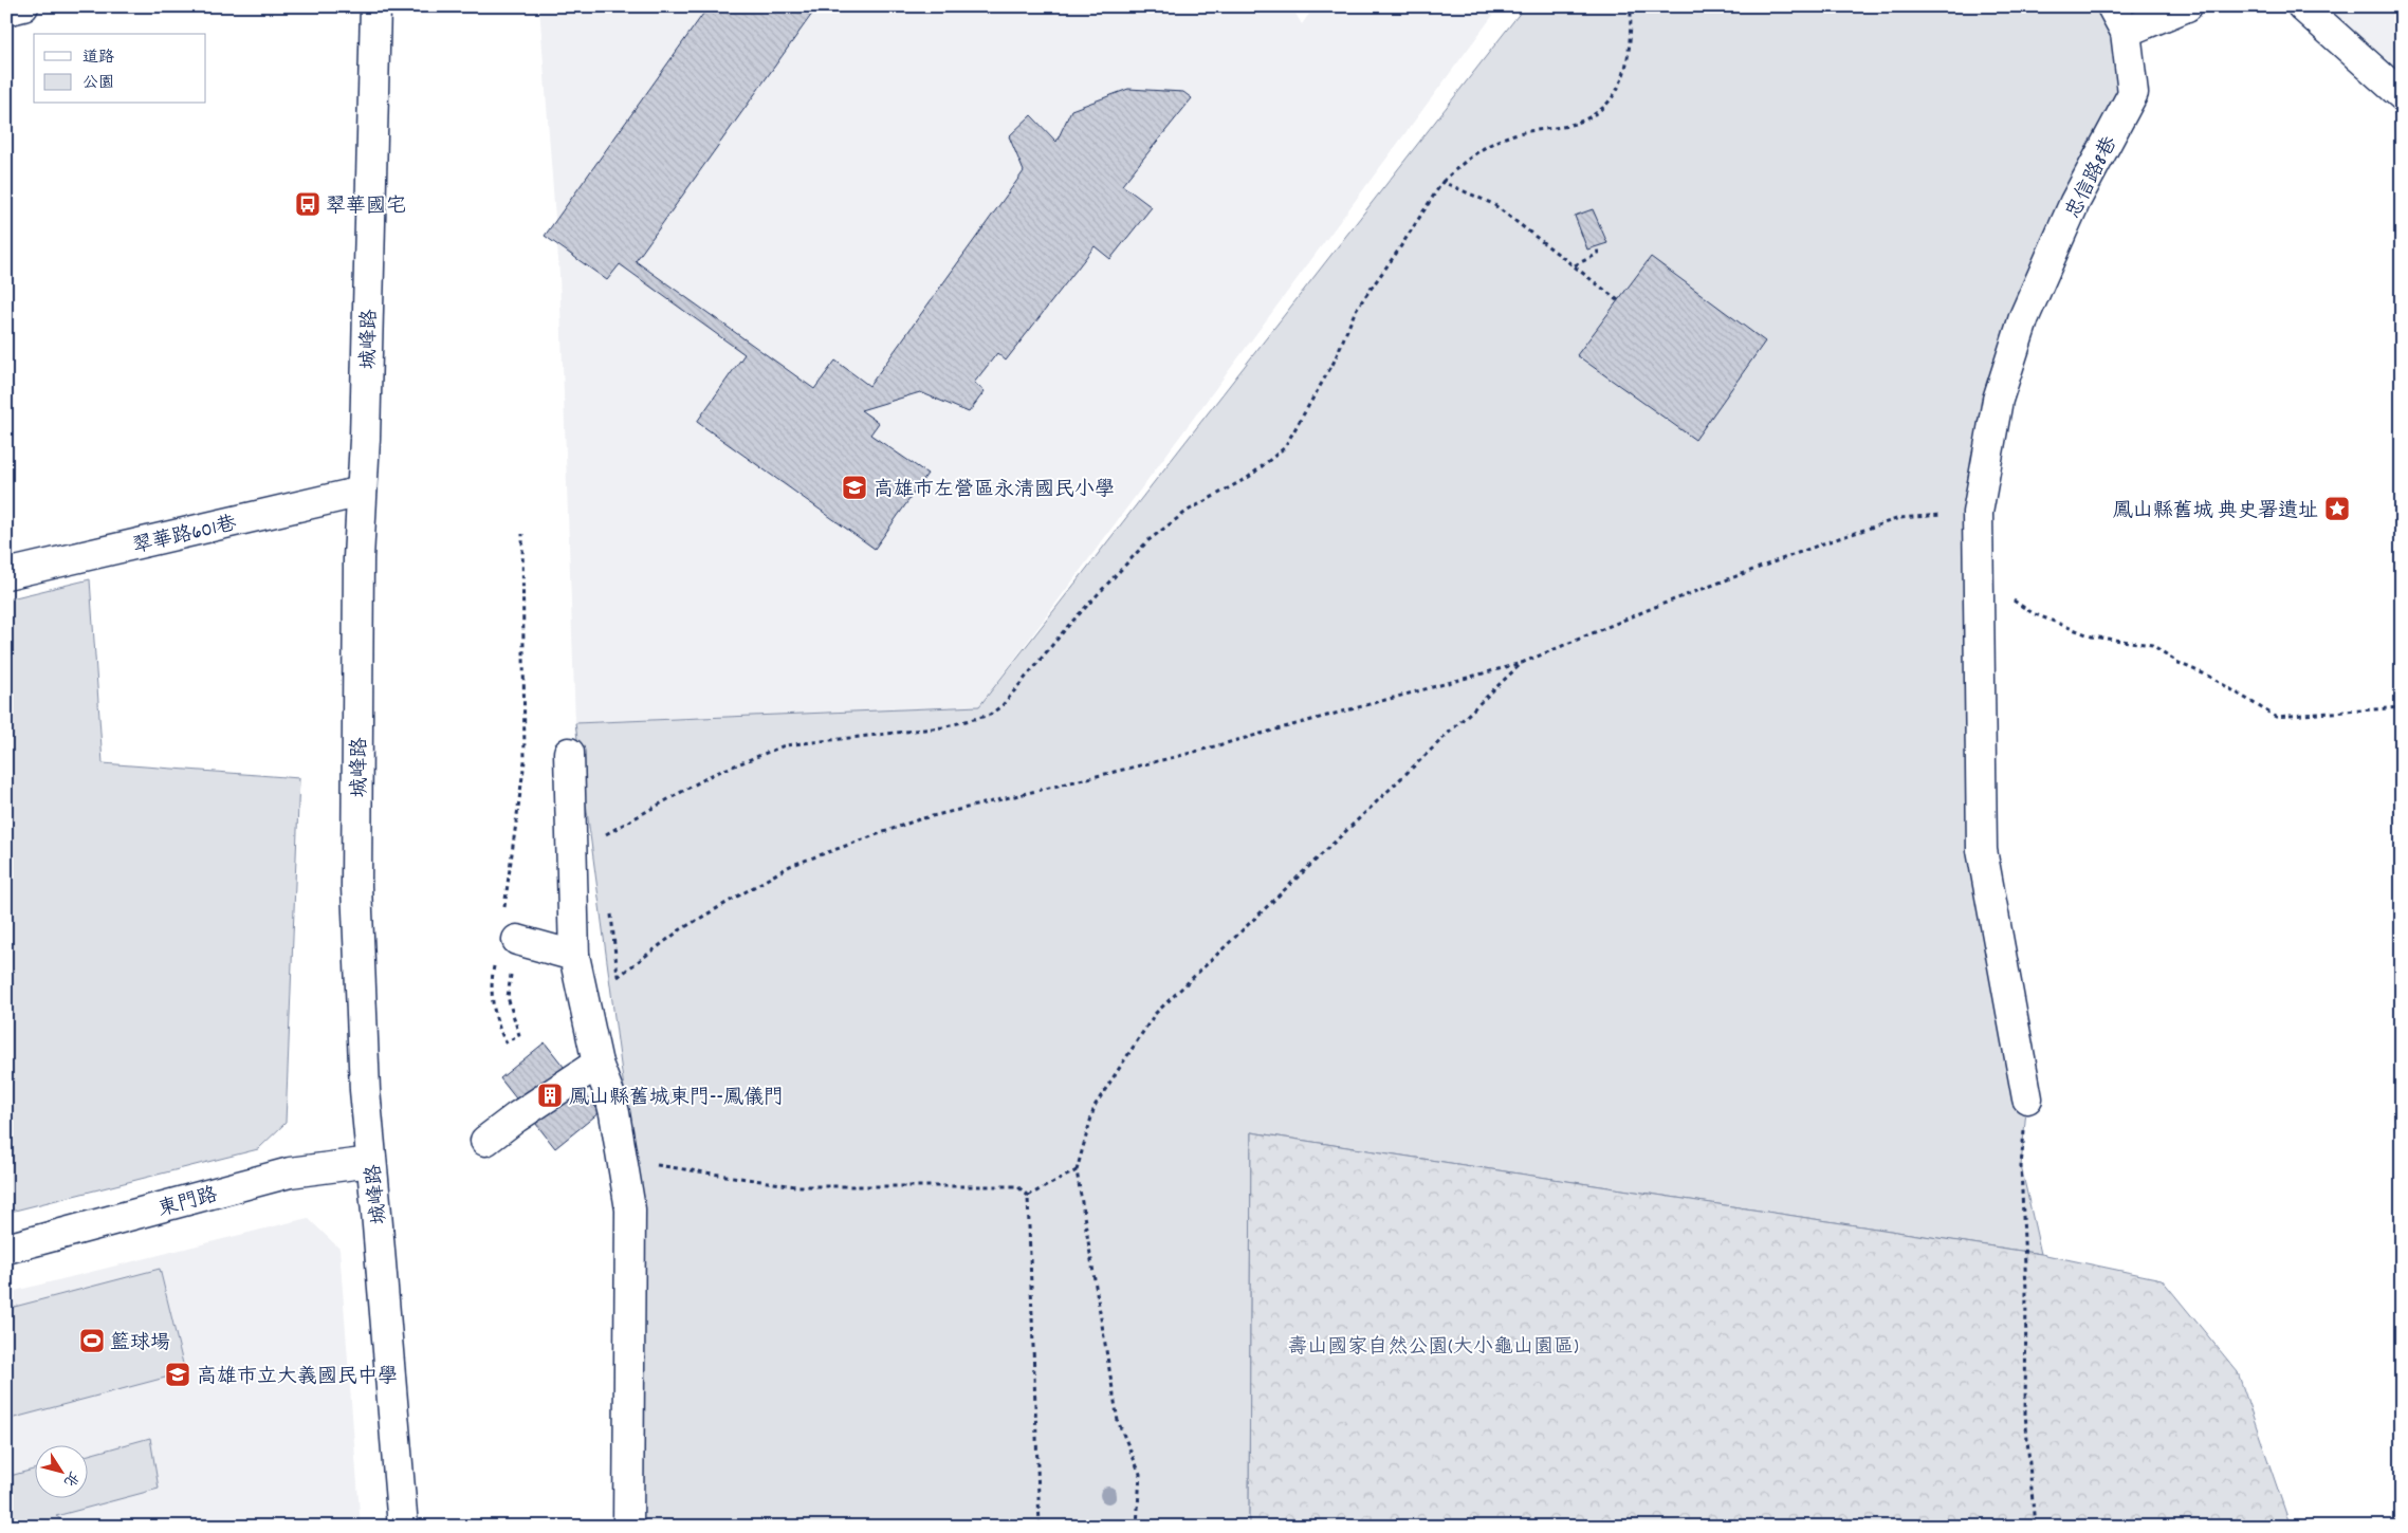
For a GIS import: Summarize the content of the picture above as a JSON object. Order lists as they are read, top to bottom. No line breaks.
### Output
{"streets":{"street":["忠信路8巷","城峰路","翠華路601巷","東門路"]},"crossings":[["城峰路","翠華路601巷"],["城峰路","東門路"]],"parks":["壽山國家自然公園(大小龜山園區)"],"places":{"bus stop":["翠華國宅"],"school or university":["高雄市左營區永清國民小學","高雄市立大義國民中學"],"place":["鳳山縣舊城 典史署遺址"],"building":["鳳山縣舊城東門--鳳儀門"],"sports":["籃球場"]},"legend":["道路","公園"],"north":"bottom right"}
